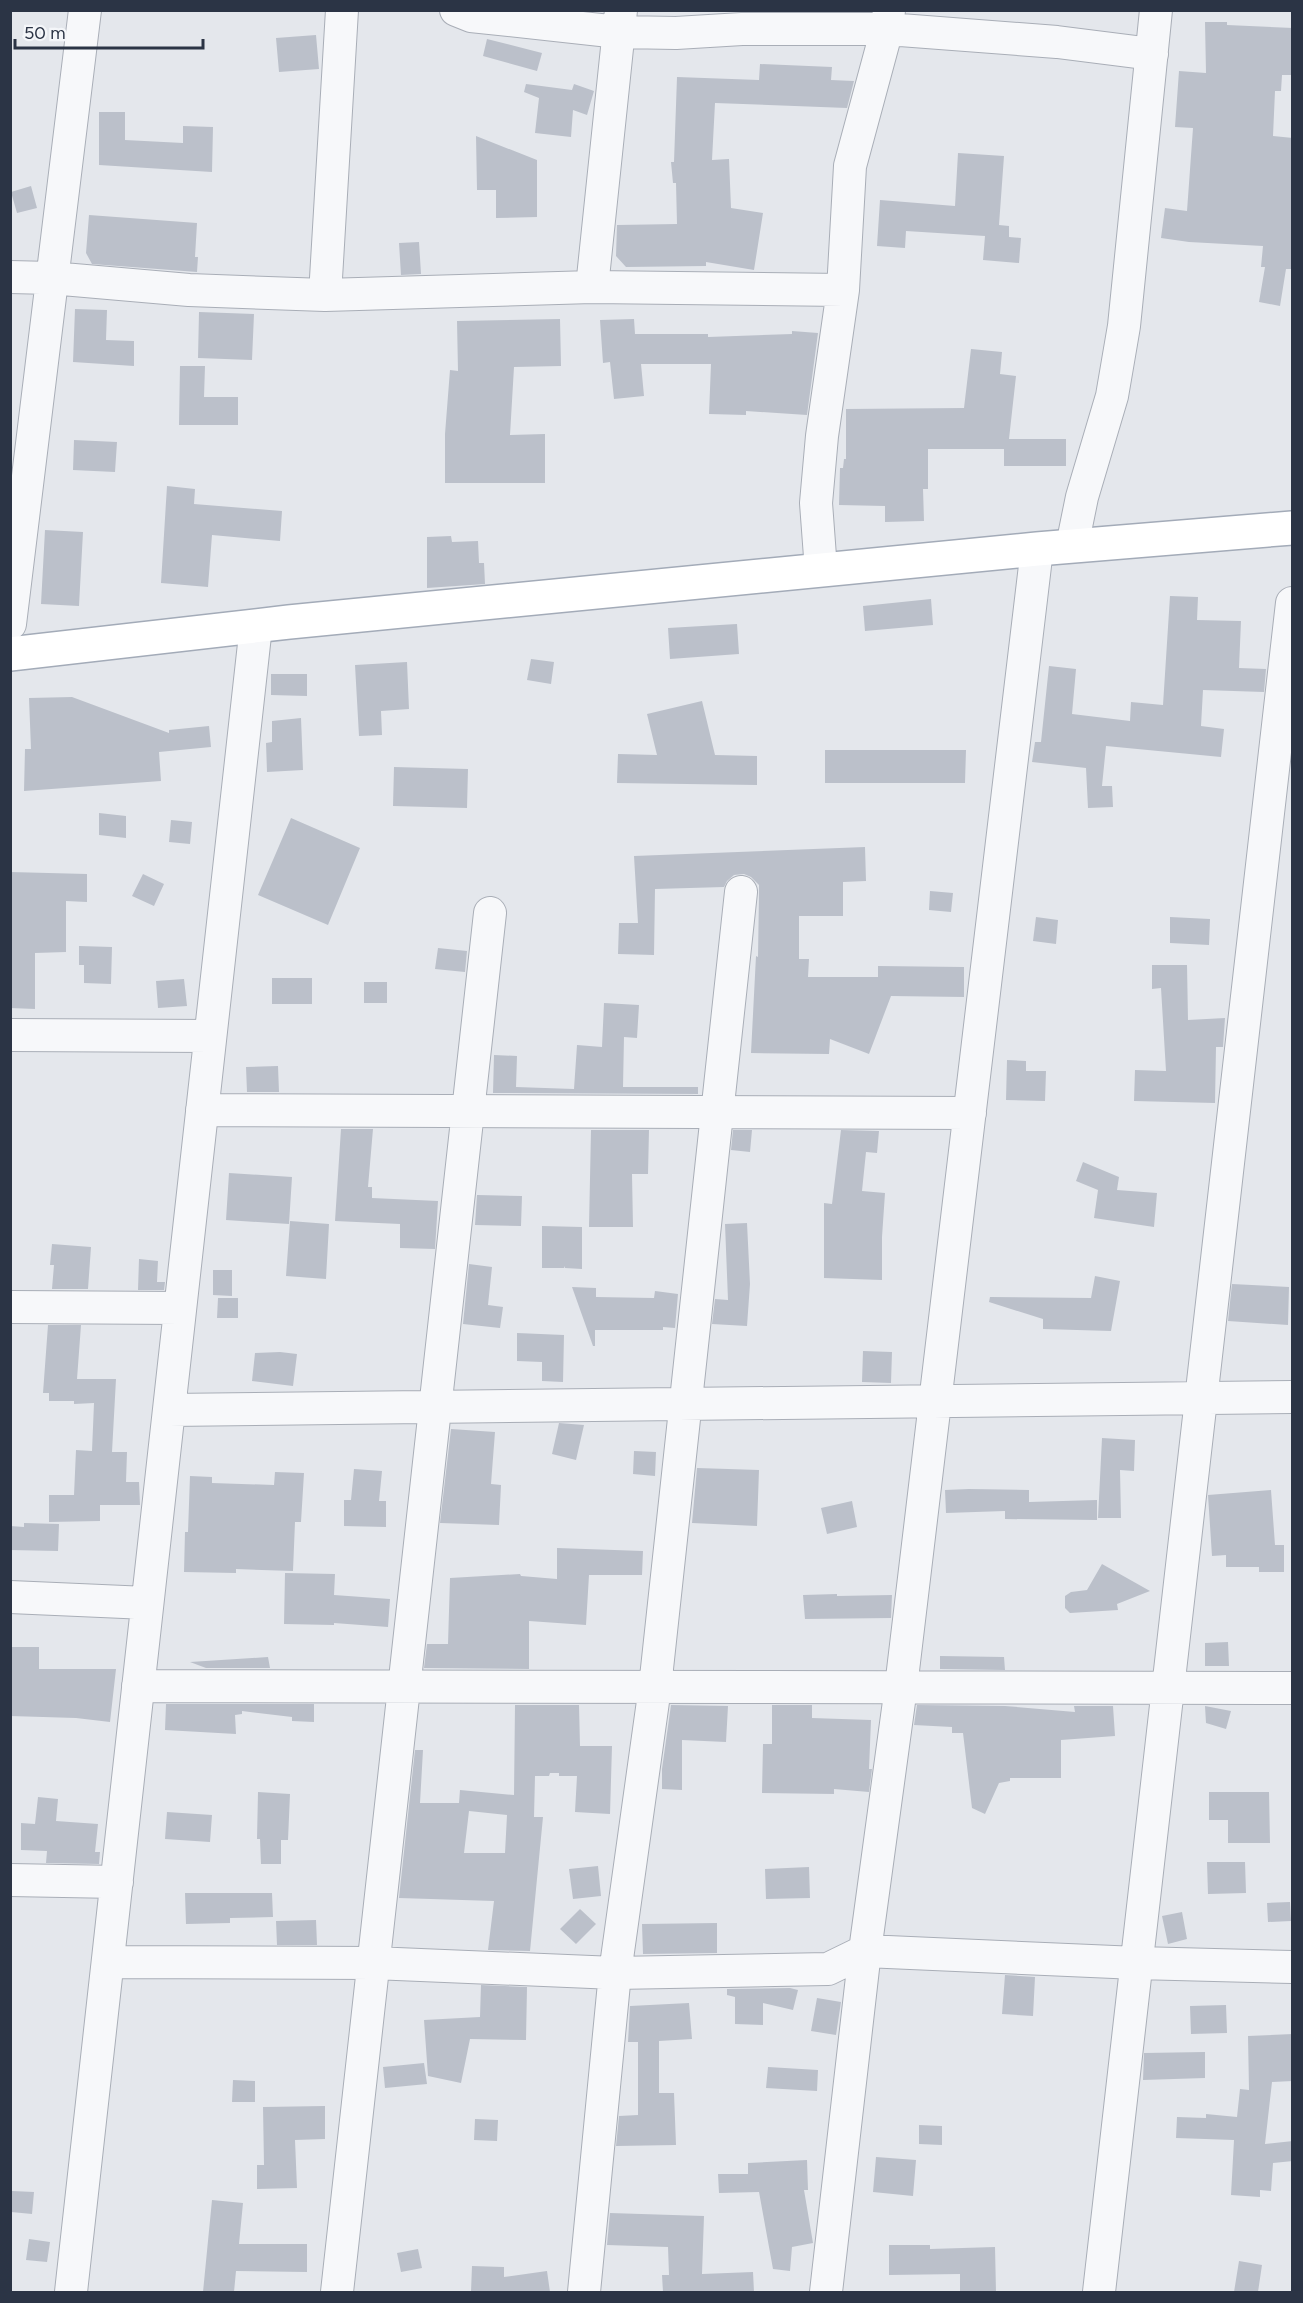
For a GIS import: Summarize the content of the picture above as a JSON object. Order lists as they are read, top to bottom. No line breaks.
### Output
{"scale_bar":"50 m"}
